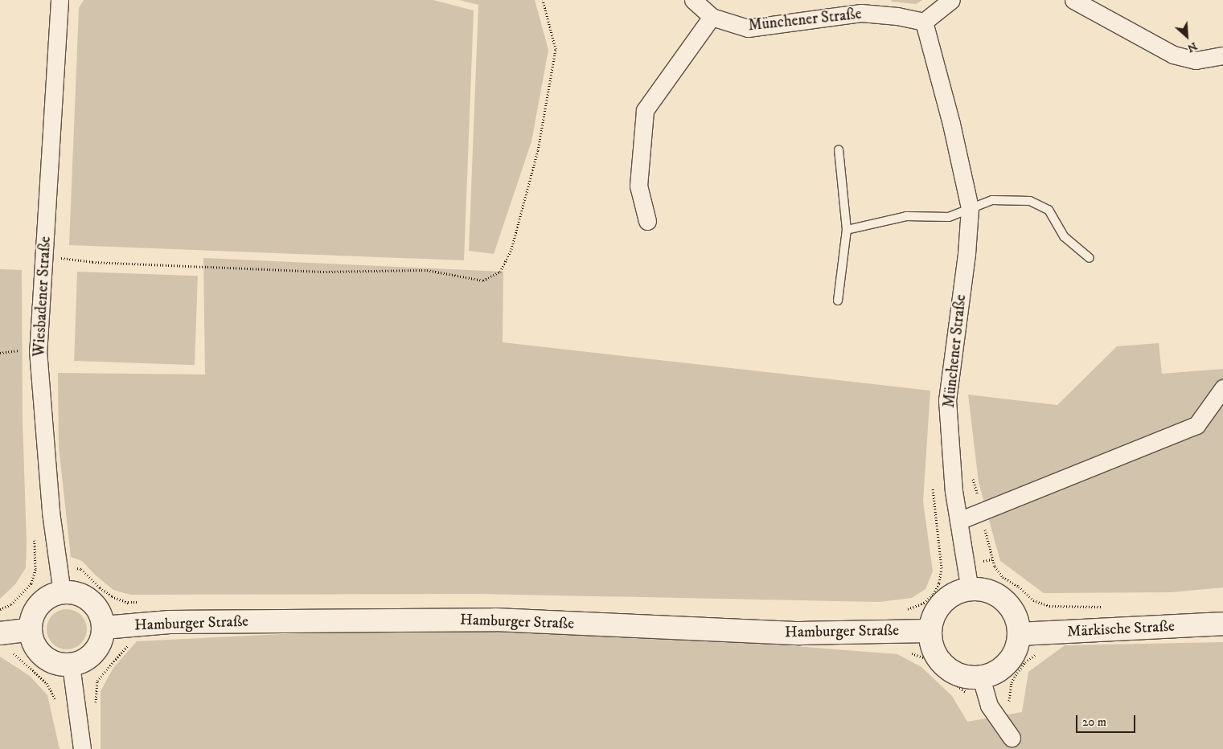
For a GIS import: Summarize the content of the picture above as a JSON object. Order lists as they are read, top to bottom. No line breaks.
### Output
{"streets":{"main road":["Hamburger Straße","Märkische Straße"],"street":["Münchener Straße","Wiesbadener Straße"]},"crossings":[["Münchener Straße","Hamburger Straße"],["Münchener Straße","Märkische Straße"],["Wiesbadener Straße","Hamburger Straße"],["Hamburger Straße","Märkische Straße"]],"scale_bar":"20 m","north":"bottom right"}
